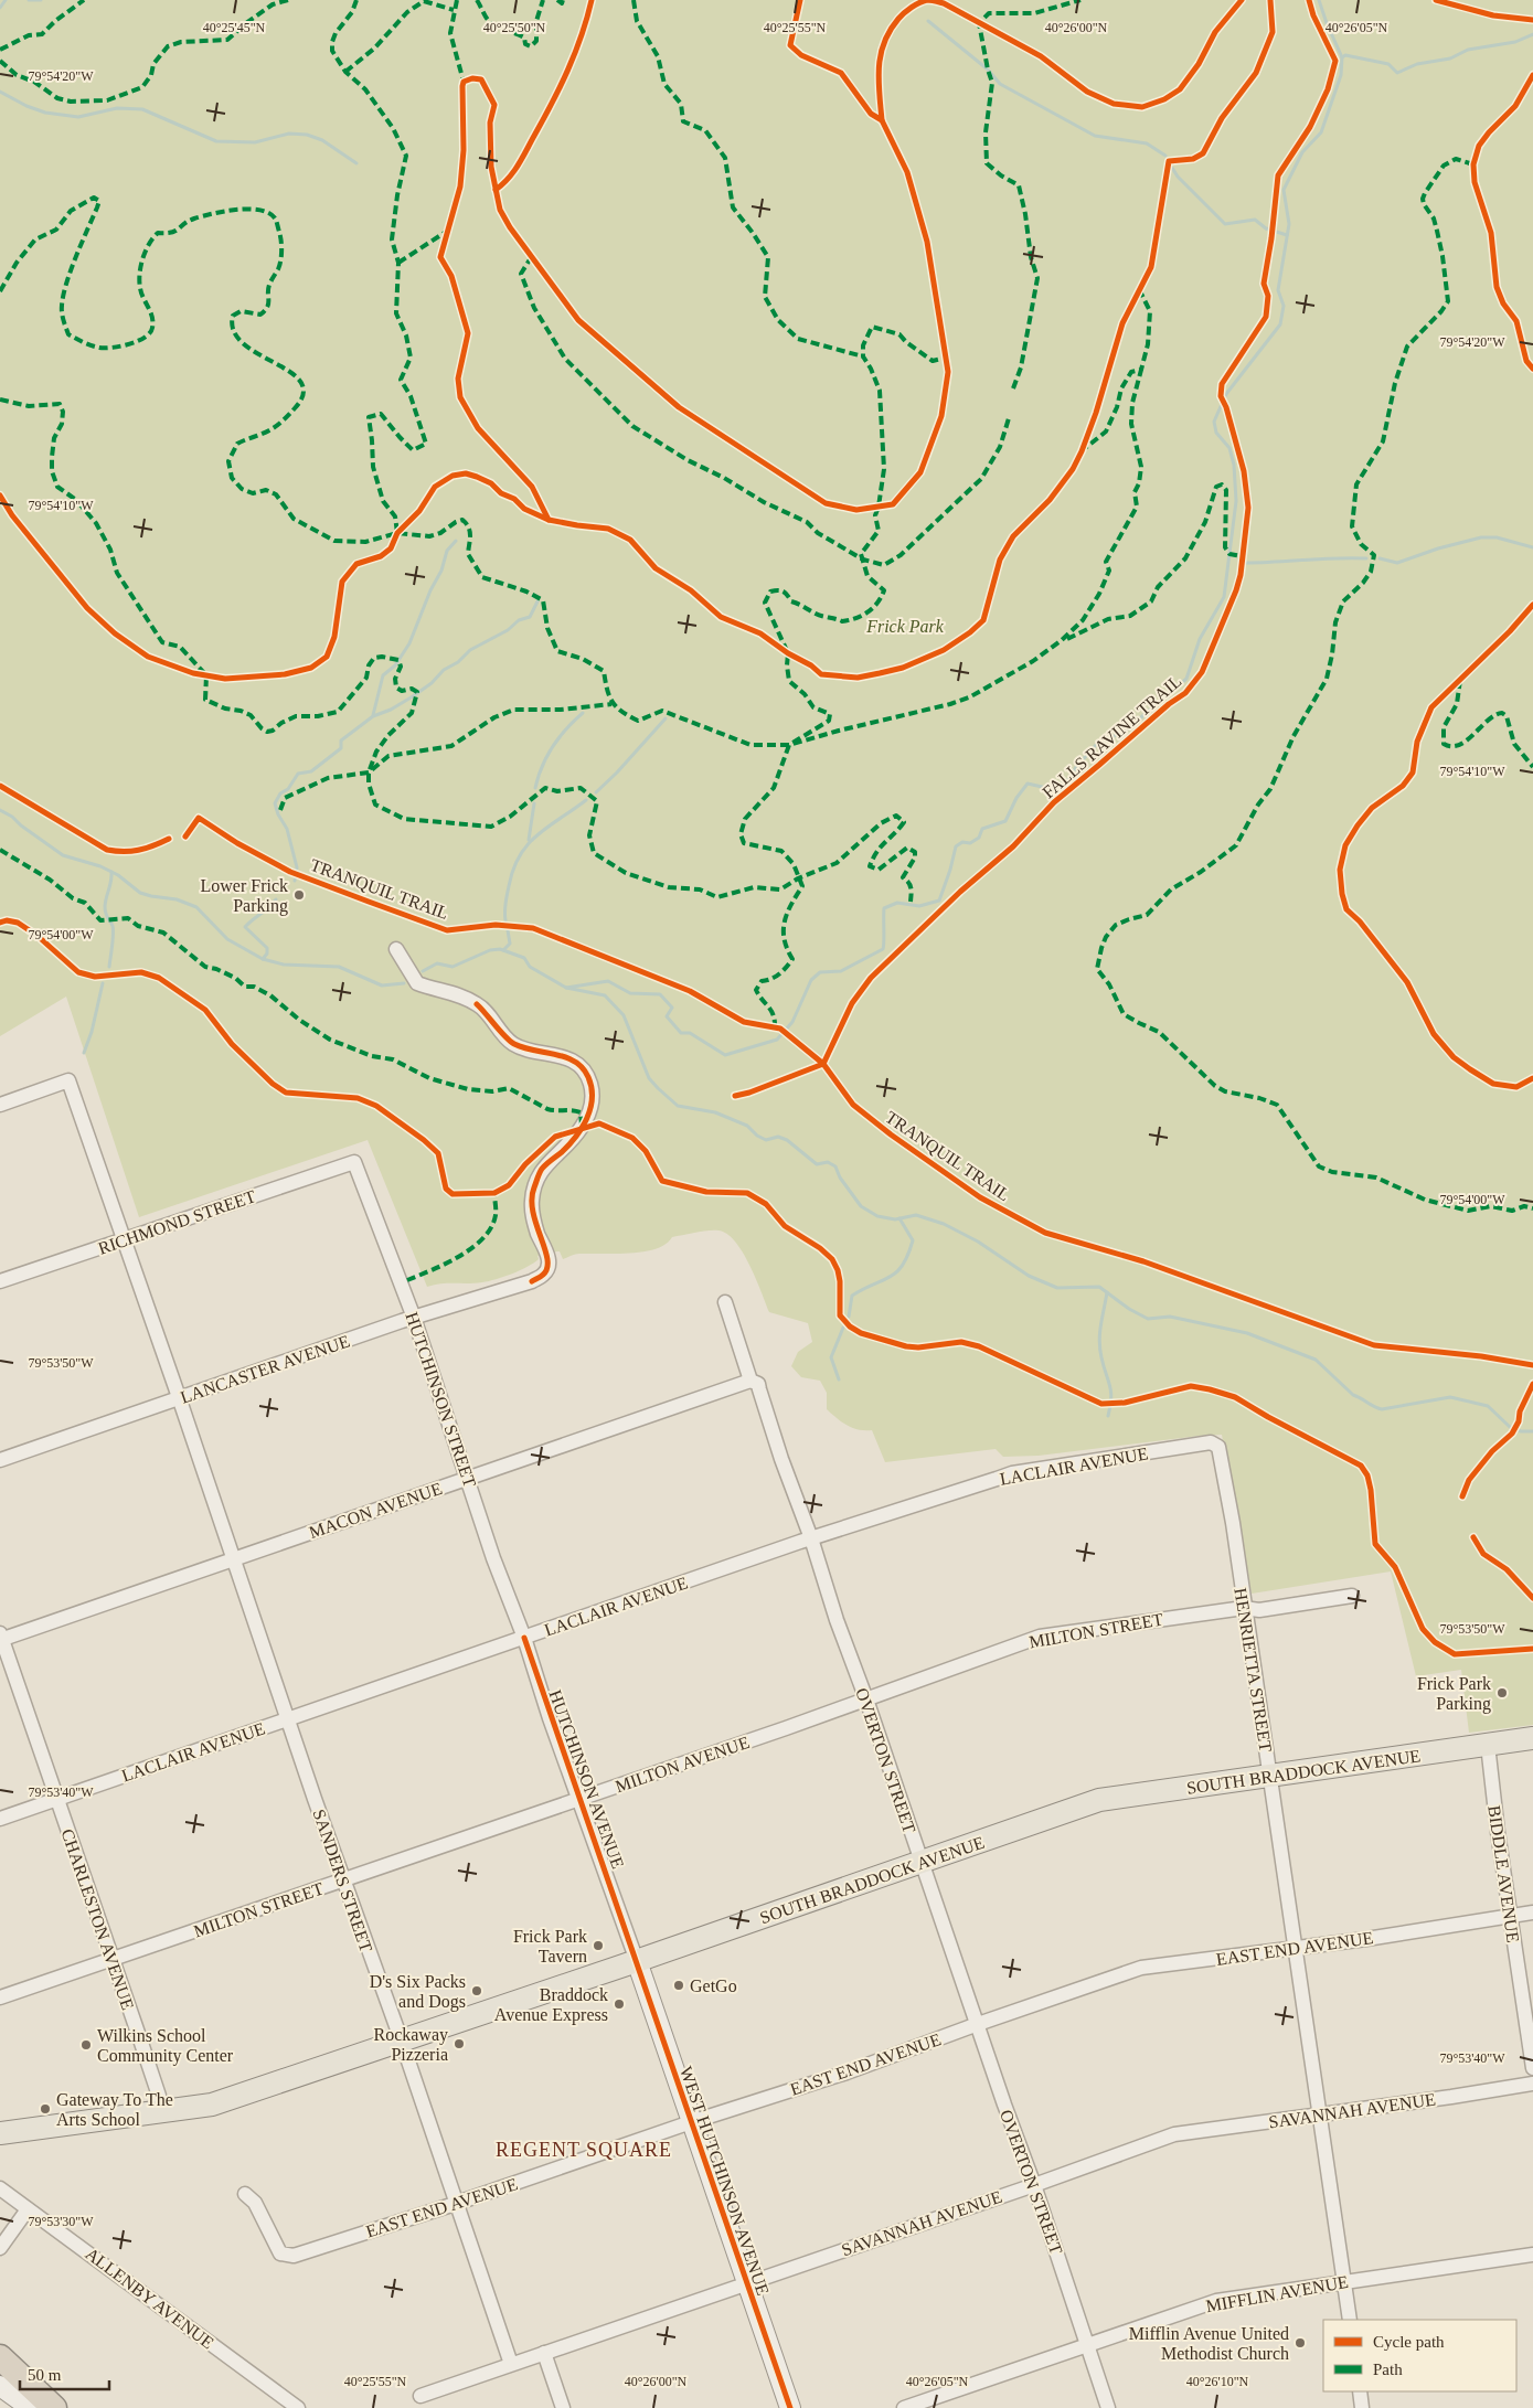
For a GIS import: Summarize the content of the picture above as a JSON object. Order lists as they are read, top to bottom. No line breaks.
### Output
{"streets":{"main road":["SOUTH BRADDOCK AVENUE"],"street":["RICHMOND STREET","LANCASTER AVENUE","HUTCHINSON STREET","LACLAIR AVENUE","MACON AVENUE","MILTON STREET","HENRIETTA STREET","OVERTON STREET","MILTON AVENUE","HUTCHINSON AVENUE","BIDDLE AVENUE","SANDERS STREET","CHARLESTON AVENUE","EAST END AVENUE","SAVANNAH AVENUE","WEST HUTCHINSON AVENUE","MIFFLIN AVENUE","ALLENBY AVENUE"],"cycle path":["FALLS RAVINE TRAIL","TRANQUIL TRAIL"]},"crossings":[["RICHMOND STREET","HUTCHINSON STREET"],["RICHMOND STREET","SANDERS STREET"],["LANCASTER AVENUE","HUTCHINSON STREET"],["LANCASTER AVENUE","SANDERS STREET"],["HUTCHINSON STREET","LACLAIR AVENUE"],["HUTCHINSON STREET","MACON AVENUE"],["HUTCHINSON STREET","HUTCHINSON AVENUE"],["LACLAIR AVENUE","HENRIETTA STREET"],["LACLAIR AVENUE","OVERTON STREET"],["LACLAIR AVENUE","HUTCHINSON AVENUE"],["LACLAIR AVENUE","SANDERS STREET"],["LACLAIR AVENUE","CHARLESTON AVENUE"],["MACON AVENUE","OVERTON STREET"],["MACON AVENUE","SANDERS STREET"],["MACON AVENUE","CHARLESTON AVENUE"],["MILTON STREET","HENRIETTA STREET"],["MILTON STREET","OVERTON STREET"],["MILTON STREET","MILTON AVENUE"],["MILTON STREET","HUTCHINSON AVENUE"],["MILTON STREET","SANDERS STREET"],["MILTON STREET","CHARLESTON AVENUE"],["HENRIETTA STREET","SOUTH BRADDOCK AVENUE"],["HENRIETTA STREET","EAST END AVENUE"],["HENRIETTA STREET","SAVANNAH AVENUE"],["HENRIETTA STREET","MIFFLIN AVENUE"],["OVERTON STREET","SOUTH BRADDOCK AVENUE"],["OVERTON STREET","EAST END AVENUE"],["OVERTON STREET","SAVANNAH AVENUE"],["OVERTON STREET","MIFFLIN AVENUE"],["MILTON AVENUE","HUTCHINSON AVENUE"],["SOUTH BRADDOCK AVENUE","HUTCHINSON AVENUE"],["SOUTH BRADDOCK AVENUE","BIDDLE AVENUE"],["SOUTH BRADDOCK AVENUE","SANDERS STREET"],["SOUTH BRADDOCK AVENUE","CHARLESTON AVENUE"],["SOUTH BRADDOCK AVENUE","WEST HUTCHINSON AVENUE"],["HUTCHINSON AVENUE","WEST HUTCHINSON AVENUE"],["BIDDLE AVENUE","EAST END AVENUE"],["SANDERS STREET","EAST END AVENUE"],["SANDERS STREET","SAVANNAH AVENUE"],["EAST END AVENUE","WEST HUTCHINSON AVENUE"],["SAVANNAH AVENUE","WEST HUTCHINSON AVENUE"]],"districts":["REGENT SQUARE"],"parks":["Frick Park"],"places":["Lower Frick Parking","Frick Park Parking","Frick Park Tavern","GetGo","D's Six Packs and Dogs","Braddock Avenue Express","Rockaway Pizzeria","Wilkins School Community Center","Gateway To The Arts School","Mifflin Avenue United Methodist Church"],"legend":["Cycle path","Path"],"scale_bar":"50 m","coordinates":["40°25'45\"N","40°25'50\"N","40°25'55\"N","40°26'00\"N","40°26'05\"N","79°54'20\"W","79°54'10\"W","79°54'00\"W","79°53'50\"W","79°53'40\"W","79°53'30\"W","40°26'10\"N"]}
